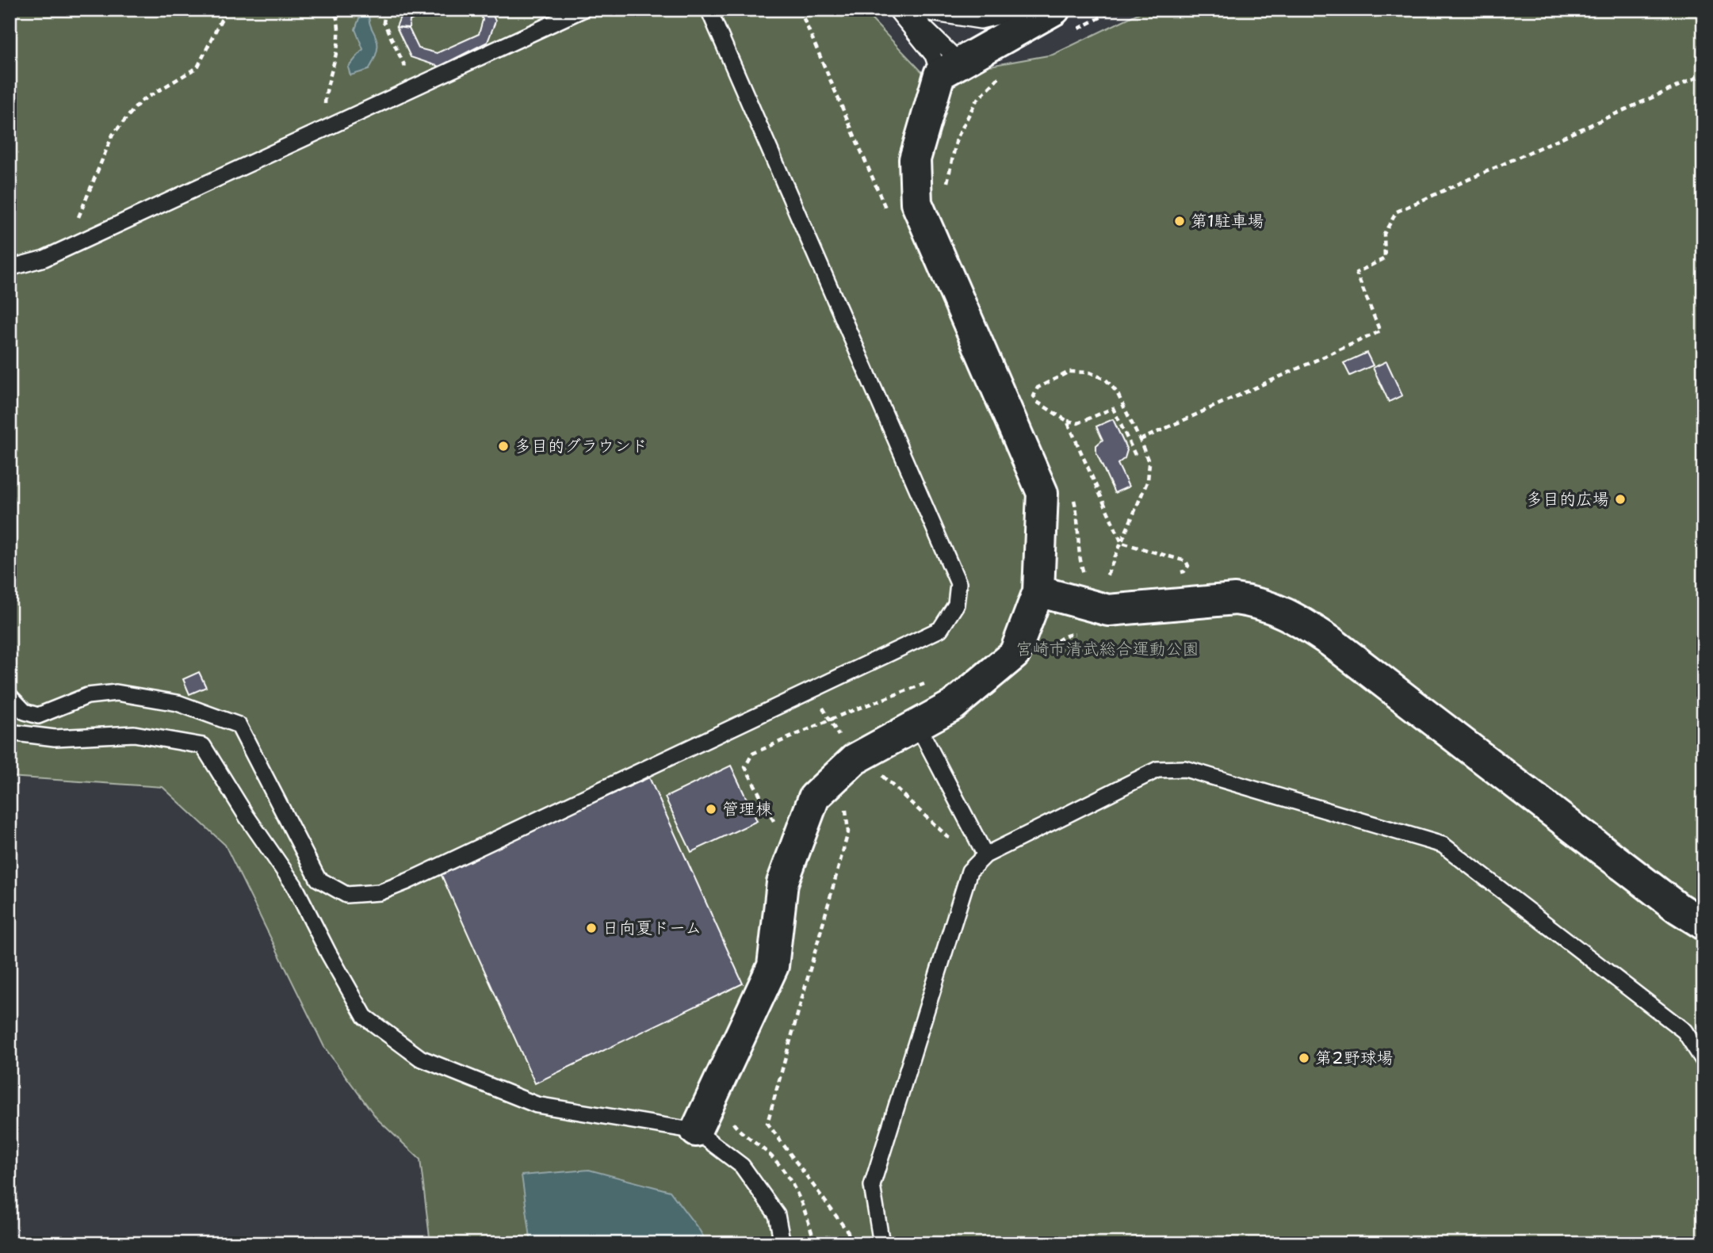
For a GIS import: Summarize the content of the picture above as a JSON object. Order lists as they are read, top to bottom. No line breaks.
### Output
{"parks":["宮崎市清武総合運動公園"],"places":["第1駐車場","多目的グラウンド","多目的広場","管理棟","日向夏ドーム","第2野球場"]}
